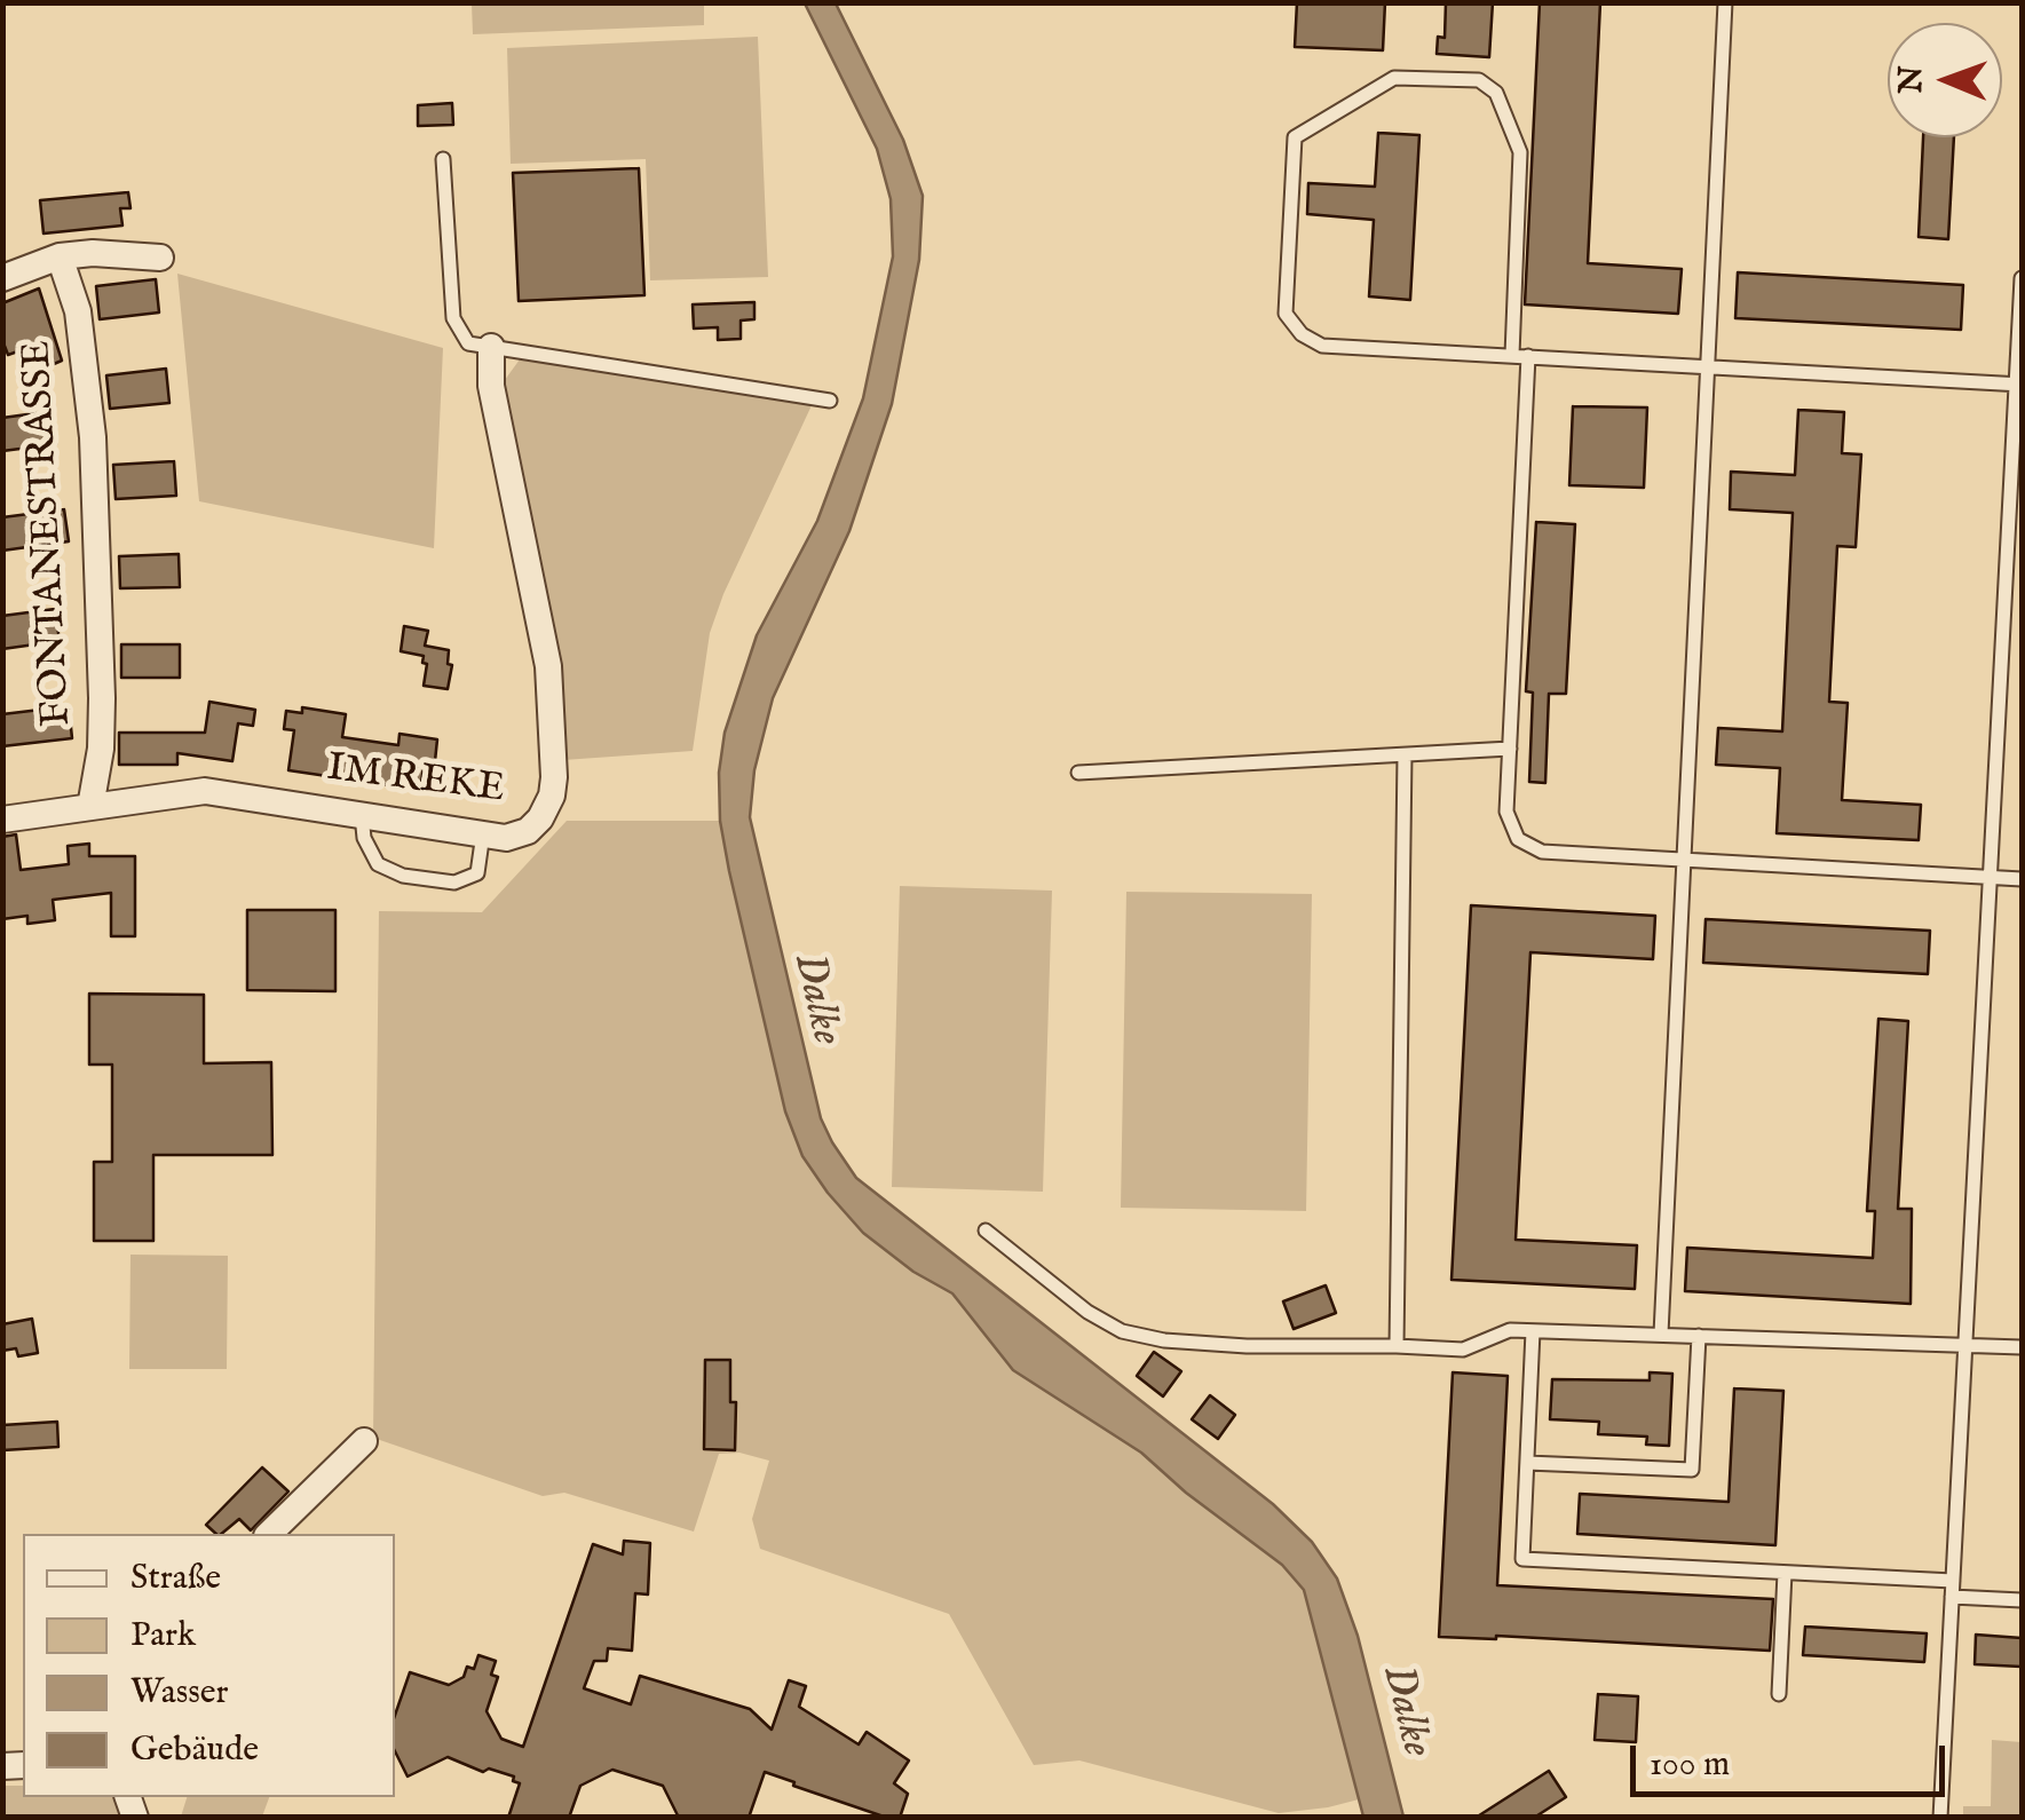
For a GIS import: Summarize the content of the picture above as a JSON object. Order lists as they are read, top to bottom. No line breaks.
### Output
{"streets":{"street":["FONTANESTRASSE","IM REKE"]},"crossings":[["FONTANESTRASSE","IM REKE"]],"water":["Dalke"],"legend":["Straße","Park","Wasser","Gebäude"],"scale_bar":"100 m","north":"left"}
